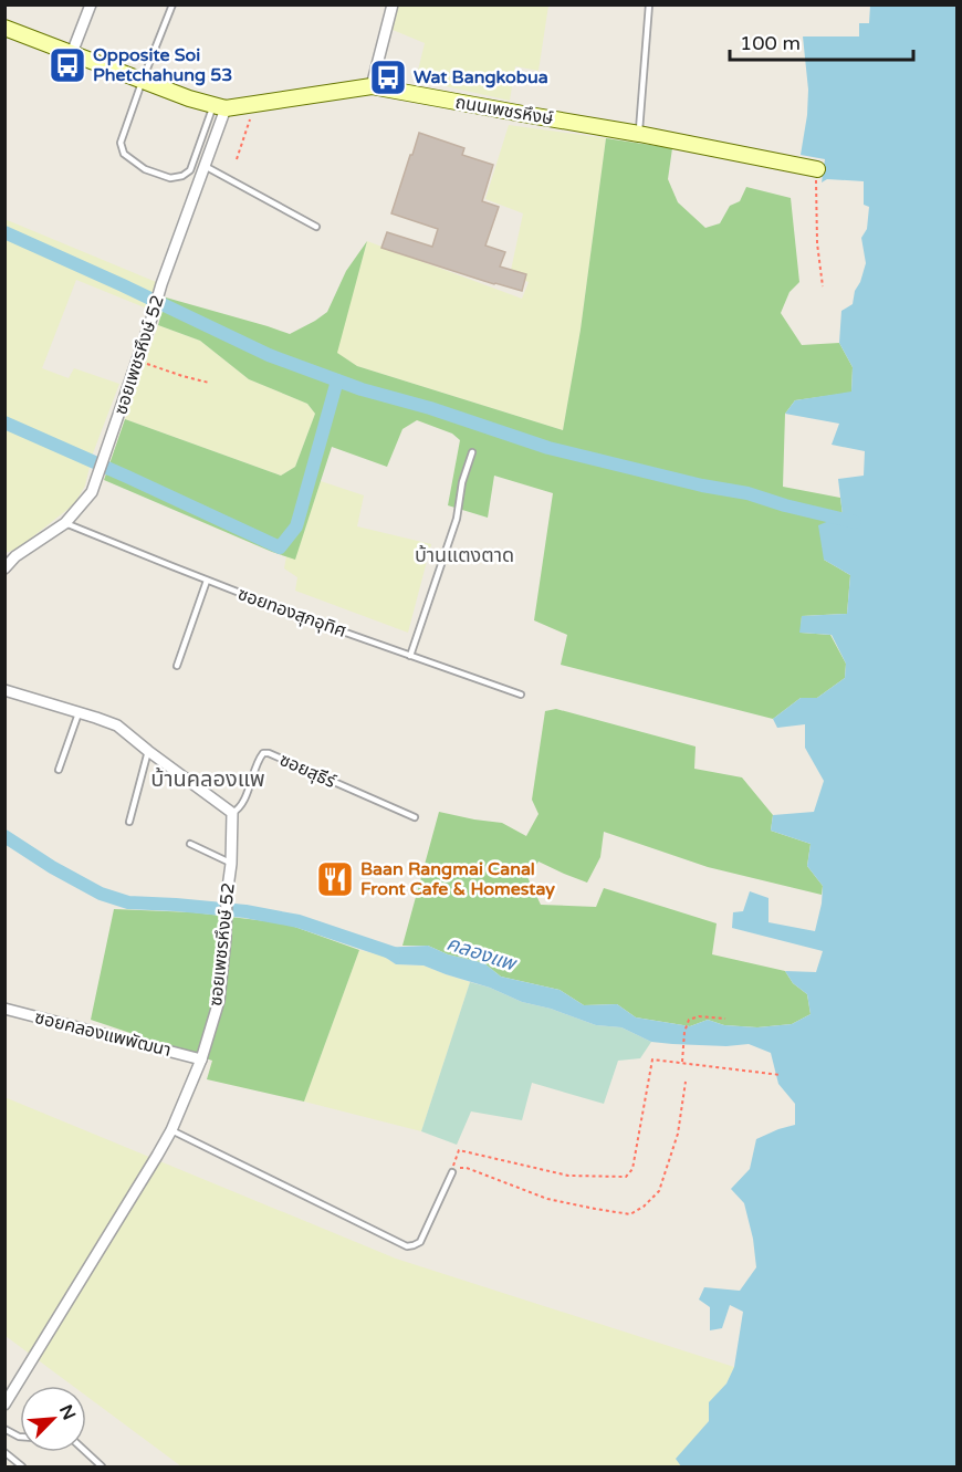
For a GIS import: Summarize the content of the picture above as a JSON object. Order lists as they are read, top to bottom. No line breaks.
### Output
{"streets":{"main road":["ถนนเพชรหึงษ์"],"street":["ซอยเพชรหึงษ์ 52","ซอยคลองแพพัฒนา"],"lane":["ซอยทองสุกอุทิศ","ซอยสุธีร์"]},"crossings":[["ถนนเพชรหึงษ์","ซอยเพชรหึงษ์ 52"],["ซอยเพชรหึงษ์ 52","ซอยทองสุกอุทิศ"],["ซอยเพชรหึงษ์ 52","ซอยสุธีร์"],["ซอยเพชรหึงษ์ 52","ซอยคลองแพพัฒนา"]],"districts":["บ้านแตงตาด","บ้านคลองแพ"],"water":["คลองแพ"],"places":{"bus stop":["Opposite Soi Phetchahung 53","Wat Bangkobua"],"restaurant":["Baan Rangmai Canal Front Cafe & Homestay"]},"scale_bar":"100 m","north":"top right"}
